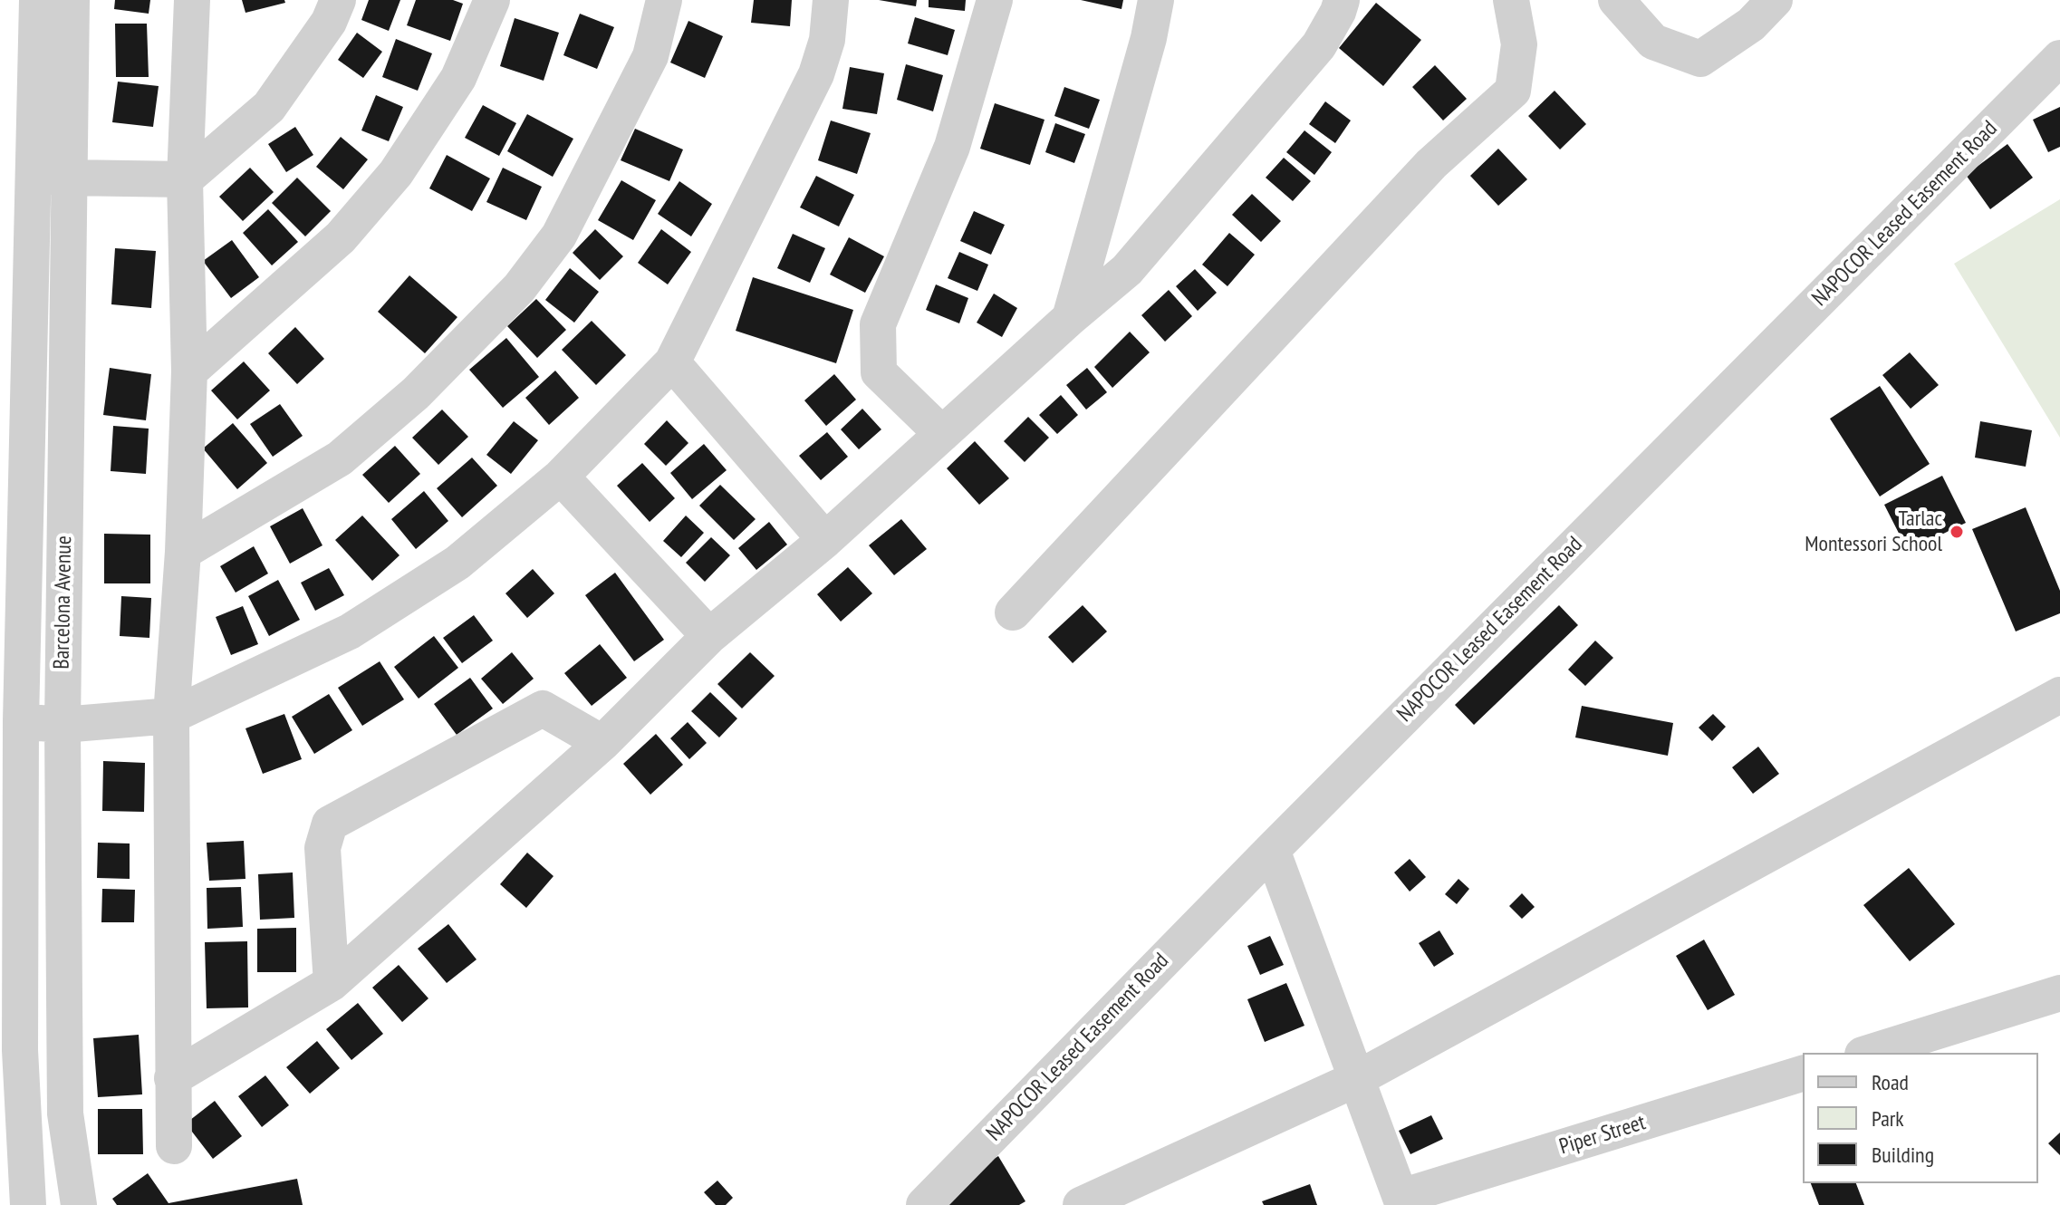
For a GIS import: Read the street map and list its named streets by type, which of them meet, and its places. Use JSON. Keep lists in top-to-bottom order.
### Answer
{
  "streets": {
    "street": ["NAPOCOR Leased Easement Road", "Barcelona Avenue", "Piper Street"]
  },
  "places": ["Tarlac Montessori School"],
  "legend": ["Road", "Park", "Building"]
}
